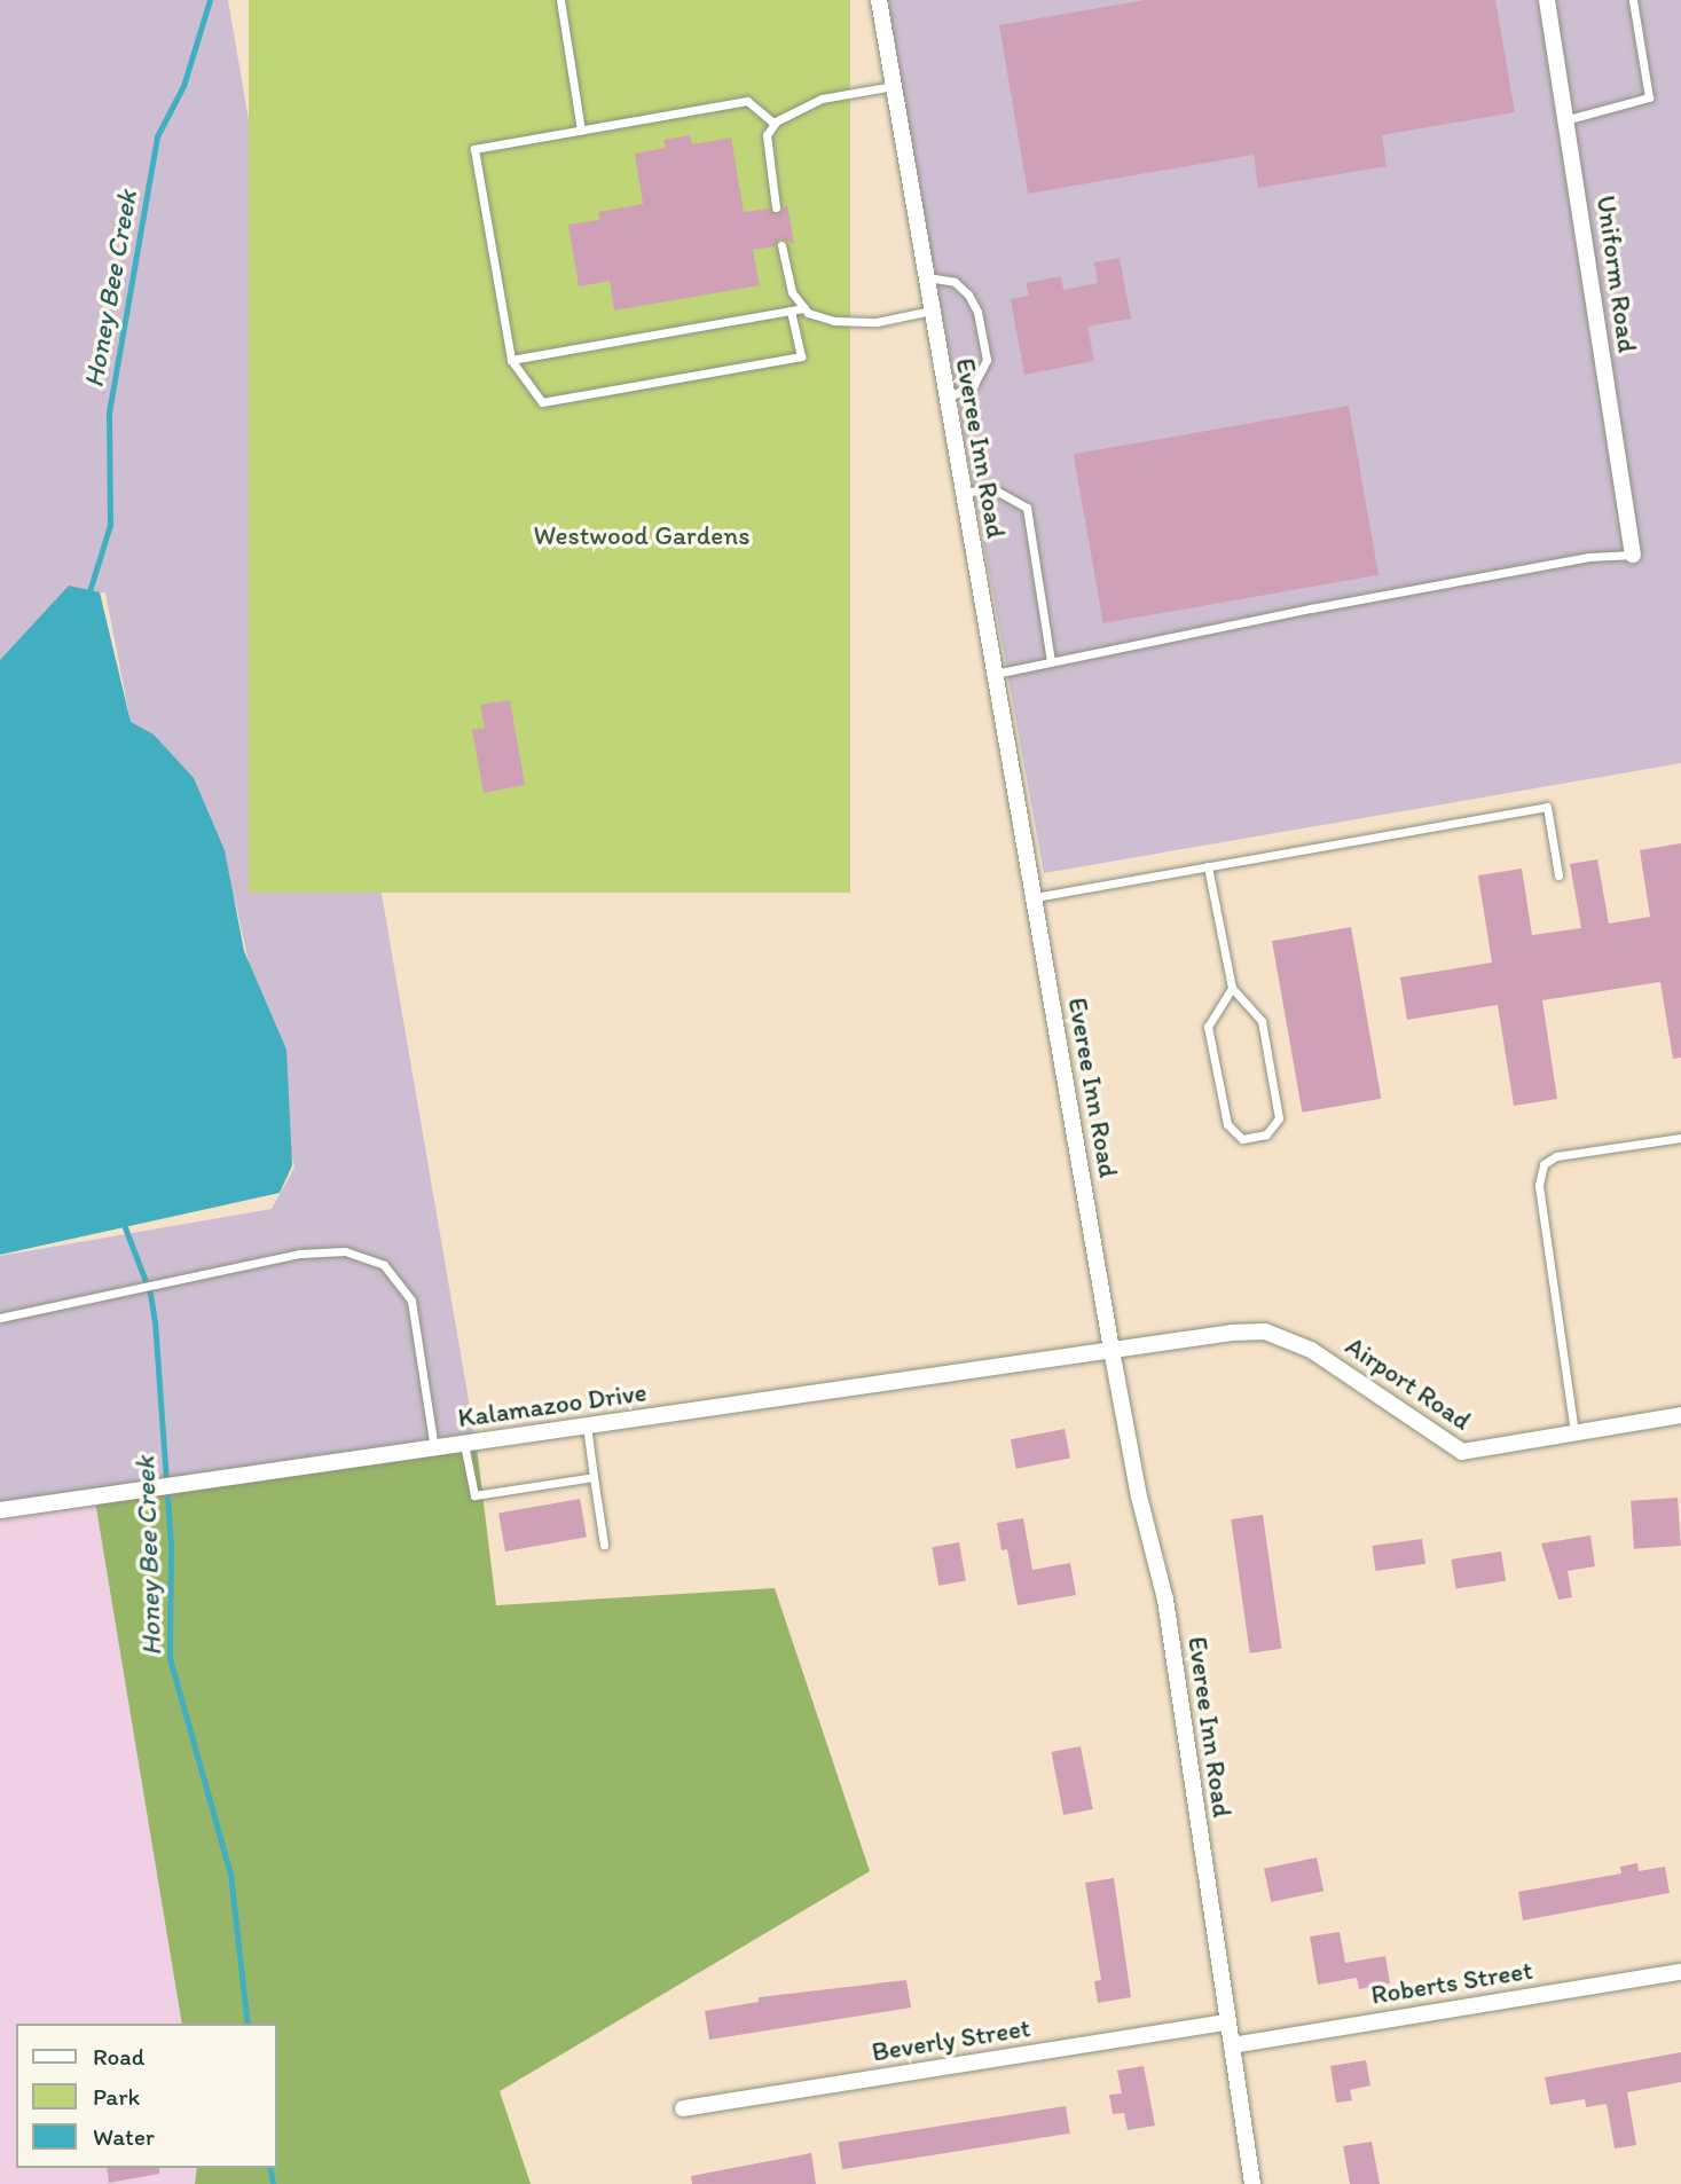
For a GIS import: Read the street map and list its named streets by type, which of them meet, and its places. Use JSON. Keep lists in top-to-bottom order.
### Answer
{
  "streets": {
    "street": [
      "Uniform Road",
      "Everee Inn Road",
      "Airport Road",
      "Kalamazoo Drive",
      "Roberts Street",
      "Beverly Street"
    ]
  },
  "crossings": [
    ["Everee Inn Road", "Airport Road"],
    ["Everee Inn Road", "Kalamazoo Drive"],
    ["Everee Inn Road", "Roberts Street"],
    ["Everee Inn Road", "Beverly Street"],
    ["Airport Road", "Kalamazoo Drive"]
  ],
  "water": ["Honey Bee Creek"],
  "parks": ["Westwood Gardens"],
  "legend": ["Road", "Park", "Water"]
}
